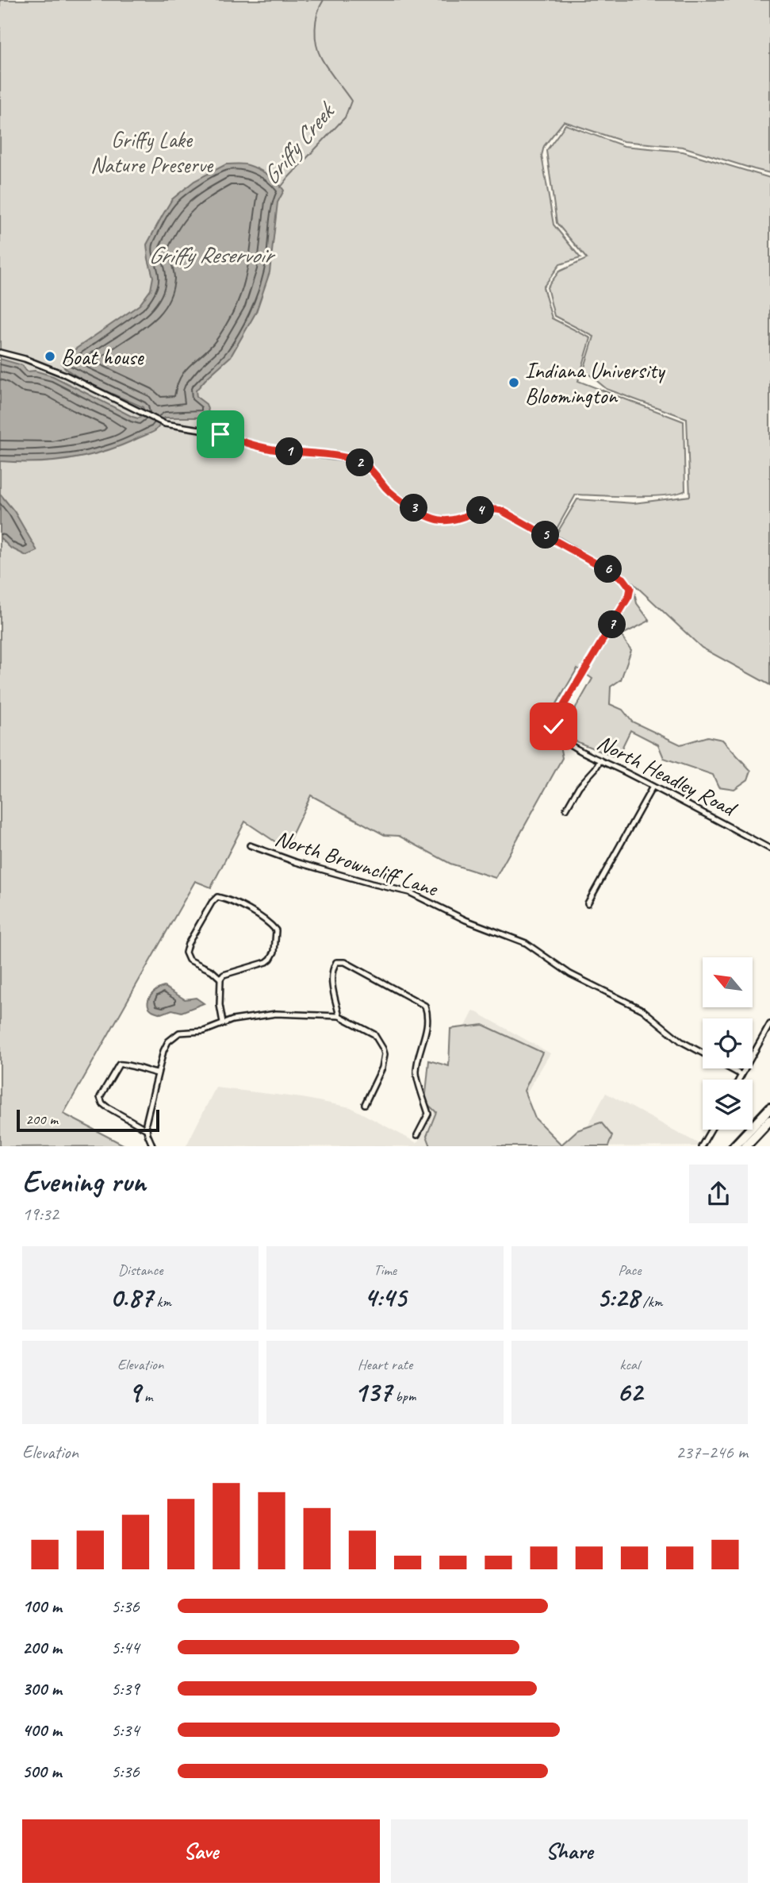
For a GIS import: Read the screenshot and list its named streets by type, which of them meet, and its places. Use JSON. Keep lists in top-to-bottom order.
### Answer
{
  "streets": {
    "street": ["North Headley Road", "North Browncliff Lane"]
  },
  "water": ["Griffy Creek", "Griffy Reservoir"],
  "parks": ["Griffy Lake Nature Preserve"],
  "places": ["Boat house", "Indiana University Bloomington"],
  "scale_bar": "200 m",
  "north": "top left",
  "page": {
    "pins": [
      "1",
      "2",
      "3",
      "4",
      "5",
      "6",
      "7"
    ],
    "scale": "200 m",
    "heading": ["Evening run", "19:32"],
    "stats": [
      ["Distance", "0.87 km"],
      ["Time", "4:45"],
      ["Pace", "5:28 /km"],
      ["Elevation", "9 m"],
      ["Heart rate", "137 bpm"],
      ["kcal", "62"]
    ],
    "chart": ["Elevation", "237–246 m"],
    "list": [
      {
        "name": "100 m",
        "note": "5:36"
      },
      {
        "name": "200 m",
        "note": "5:44"
      },
      {
        "name": "300 m",
        "note": "5:39"
      },
      {
        "name": "400 m",
        "note": "5:34"
      },
      {
        "name": "500 m",
        "note": "5:36"
      }
    ],
    "buttons": ["Save", "Share"]
  }
}
